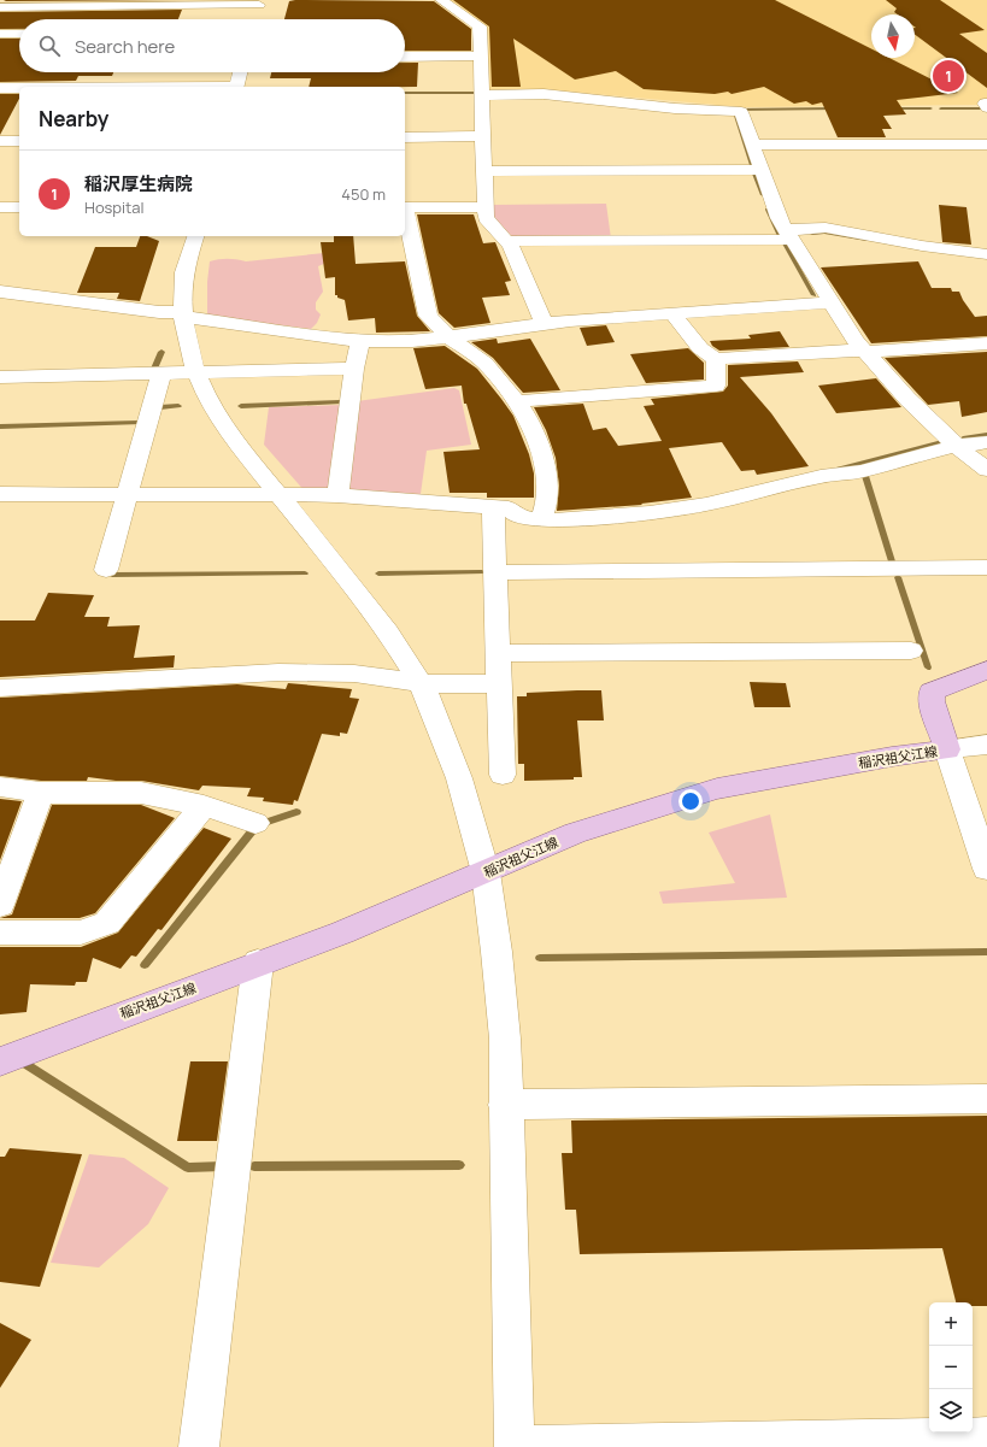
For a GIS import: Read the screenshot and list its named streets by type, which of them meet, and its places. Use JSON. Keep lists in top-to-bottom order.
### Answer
{
  "streets": {
    "main road": ["稲沢祖父江線"]
  },
  "north": "bottom",
  "page": {
    "search": "Search here",
    "pins": "1",
    "heading": "Nearby",
    "list": [
      {
        "mark": "1",
        "name": "稲沢厚生病院",
        "note": "Hospital",
        "value": "450 m"
      }
    ],
    "map_buttons": ["+", "−"]
  }
}
